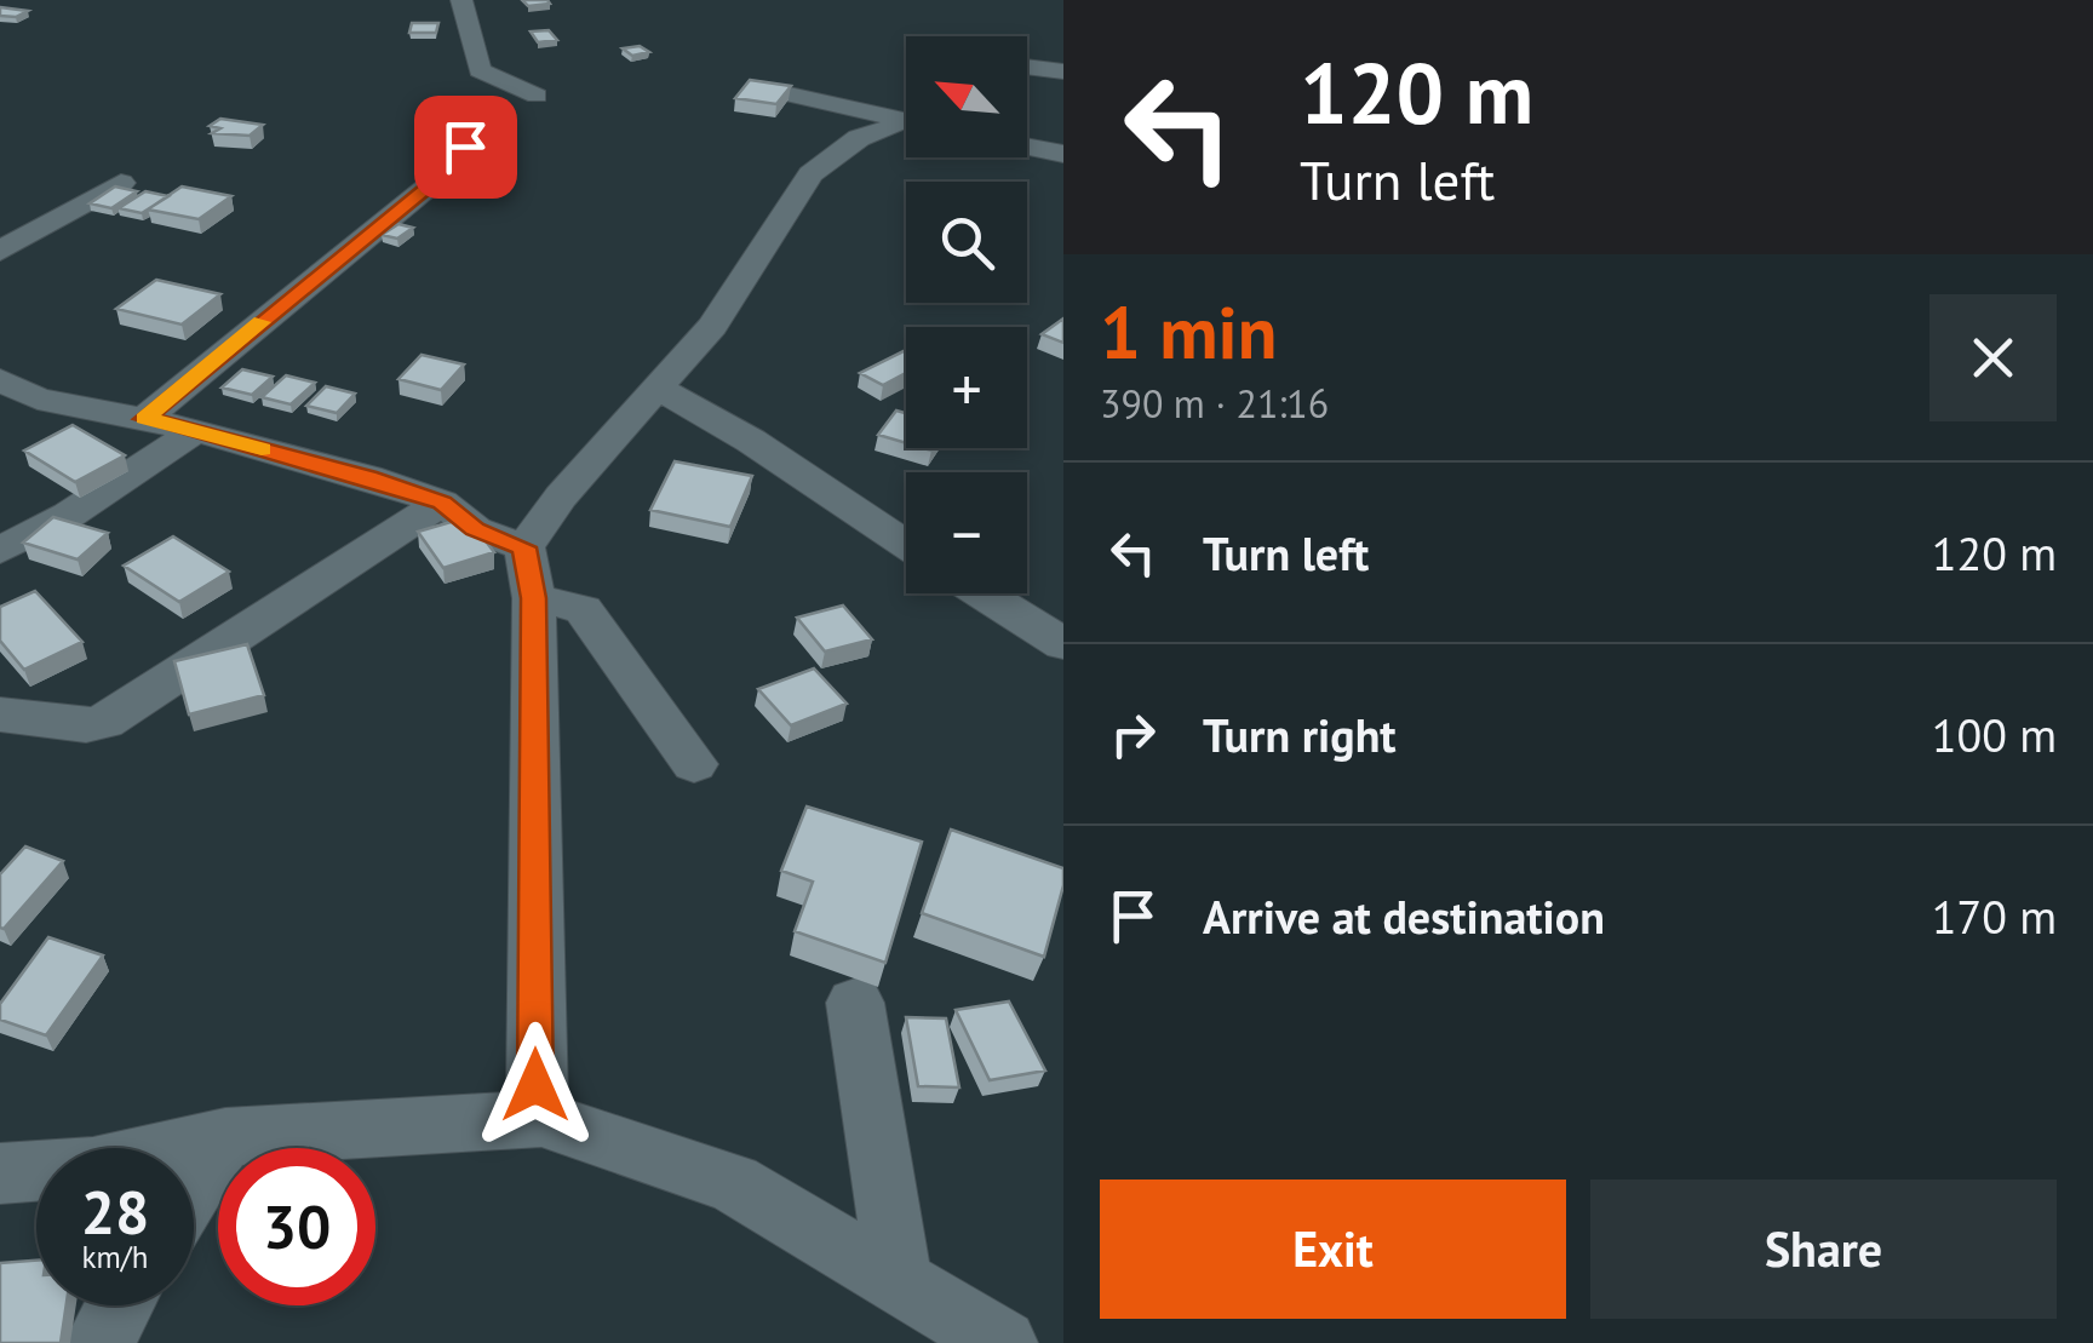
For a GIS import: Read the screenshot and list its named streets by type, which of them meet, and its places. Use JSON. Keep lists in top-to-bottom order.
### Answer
{
  "north": "top left",
  "page": {
    "turn": ["120 m", "Turn left"],
    "map_buttons": ["+", "−"],
    "heading": ["1 min", "390 m · 21:16"],
    "list": [
      {
        "name": "Turn left",
        "value": "120 m"
      },
      {
        "name": "Turn right",
        "value": "100 m"
      },
      {
        "name": "Arrive at destination",
        "value": "170 m"
      }
    ],
    "speed": "28 km/h",
    "limit": "30",
    "buttons": ["Exit", "Share"]
  }
}
